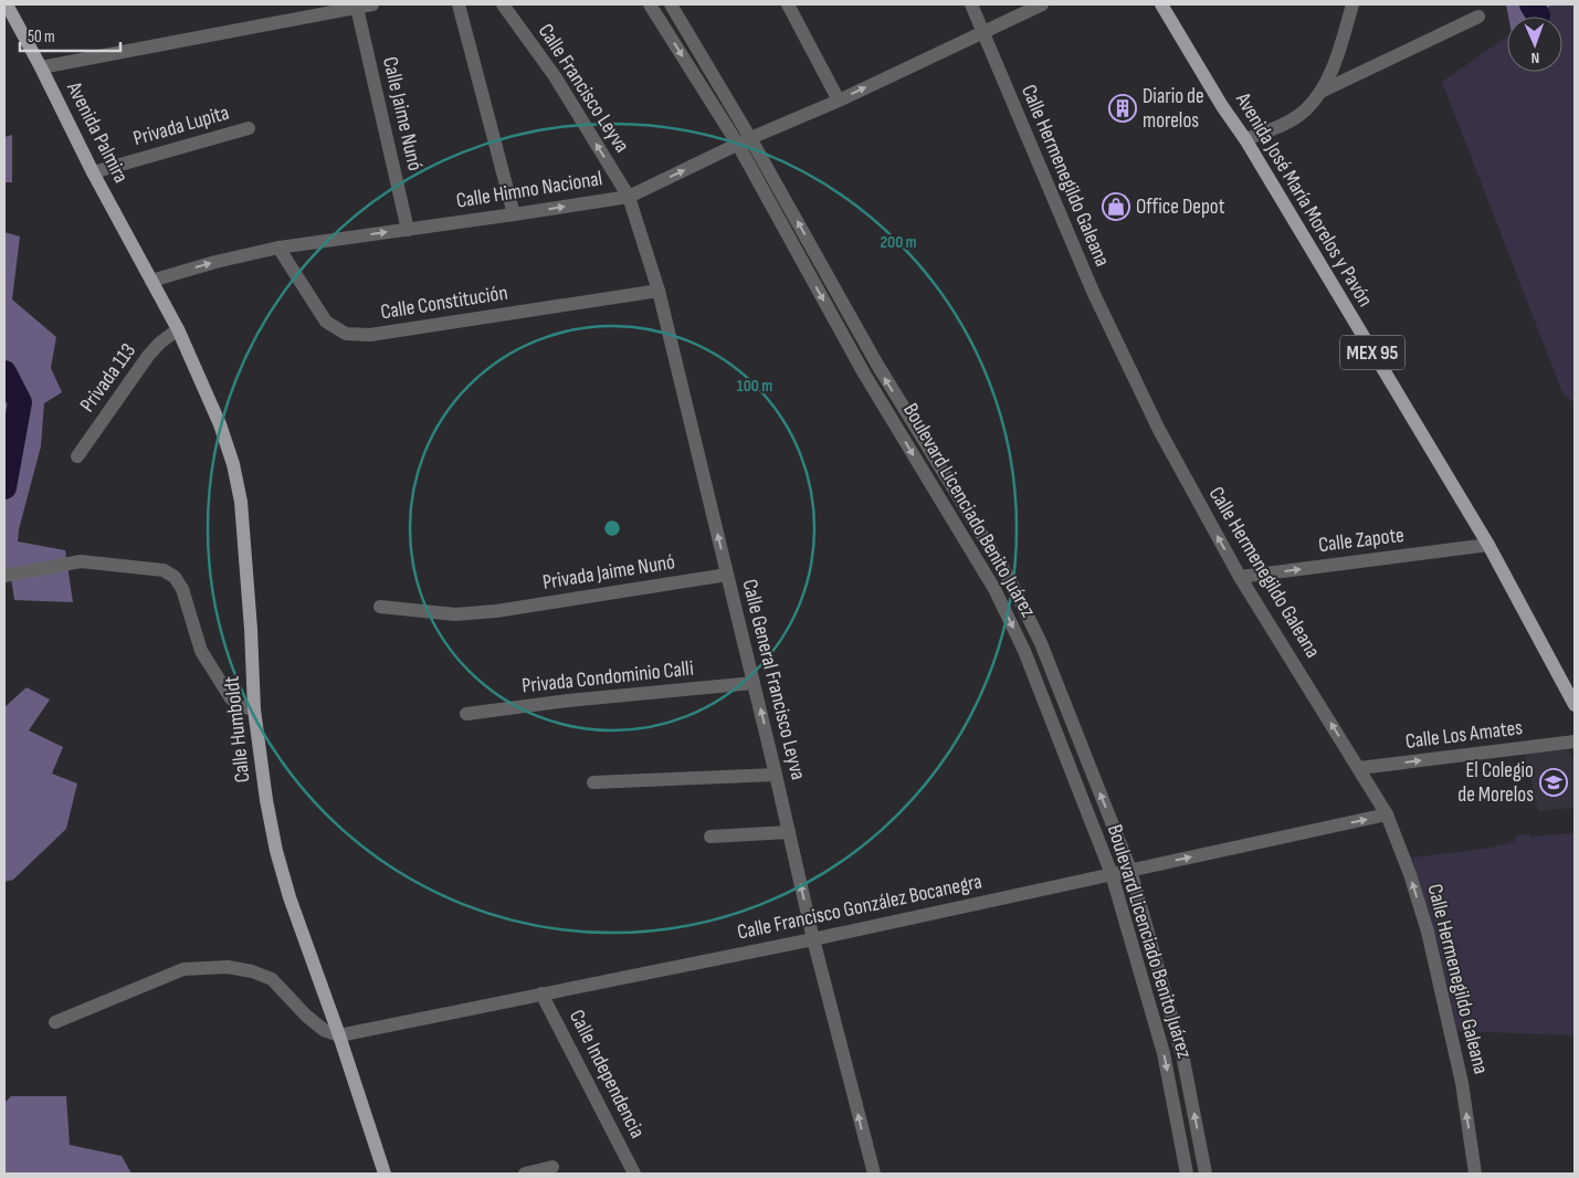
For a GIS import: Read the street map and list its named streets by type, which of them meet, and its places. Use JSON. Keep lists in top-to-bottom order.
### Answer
{
  "streets": {
    "main road": [
      "Avenida Palmira",
      "Avenida José María Morelos y Pavón",
      "MEX 95",
      "Calle Humboldt"
    ],
    "street": [
      "Calle Francisco Leyva",
      "Calle Jaime Nunó",
      "Privada Lupita",
      "Calle Hermenegildo Galeana",
      "Calle Himno Nacional",
      "Calle Constitución",
      "Privada 113",
      "Boulevard Licenciado Benito Juárez",
      "Calle Zapote",
      "Privada Jaime Nunó",
      "Privada Condominio Calli",
      "Calle General Francisco Leyva",
      "Calle Los Amates",
      "Calle Francisco González Bocanegra",
      "Calle Independencia"
    ]
  },
  "crossings": [
    ["Calle Francisco Leyva", "Calle Himno Nacional"],
    ["Calle Francisco Leyva", "Calle General Francisco Leyva"],
    ["Calle Jaime Nunó", "Calle Himno Nacional"],
    ["Privada Lupita", "Avenida Palmira"],
    ["Avenida Palmira", "Calle Himno Nacional"],
    ["Avenida Palmira", "Calle Humboldt"],
    ["Calle Hermenegildo Galeana", "Calle Himno Nacional"],
    ["Calle Hermenegildo Galeana", "Calle Zapote"],
    ["Calle Hermenegildo Galeana", "Calle Los Amates"],
    ["Calle Hermenegildo Galeana", "Calle Francisco González Bocanegra"],
    ["Calle Himno Nacional", "Calle Constitución"],
    ["Calle Himno Nacional", "Boulevard Licenciado Benito Juárez"],
    ["Calle Himno Nacional", "Calle General Francisco Leyva"],
    ["Calle Himno Nacional", "Calle Humboldt"],
    ["Avenida José María Morelos y Pavón", "Calle Zapote"],
    ["Calle Constitución", "Calle General Francisco Leyva"],
    ["Privada 113", "Calle Humboldt"],
    ["Boulevard Licenciado Benito Juárez", "Calle Francisco González Bocanegra"],
    ["Privada Jaime Nunó", "Calle General Francisco Leyva"],
    ["Privada Condominio Calli", "Calle General Francisco Leyva"],
    ["Calle General Francisco Leyva", "Calle Francisco González Bocanegra"],
    ["Calle Humboldt", "Calle Francisco González Bocanegra"],
    ["Calle Francisco González Bocanegra", "Calle Independencia"]
  ],
  "one_way": [
    "Calle Hermenegildo Galeana",
    "Calle Himno Nacional",
    "Calle Zapote",
    "Calle General Francisco Leyva",
    "Calle Los Amates"
  ],
  "places": {
    "building": ["Diario de morelos"],
    "shop": ["Office Depot"],
    "school or university": ["El Colegio de Morelos"]
  },
  "scale_bar": "50 m",
  "north": "bottom",
  "rings": ["200 m", "100 m"]
}
